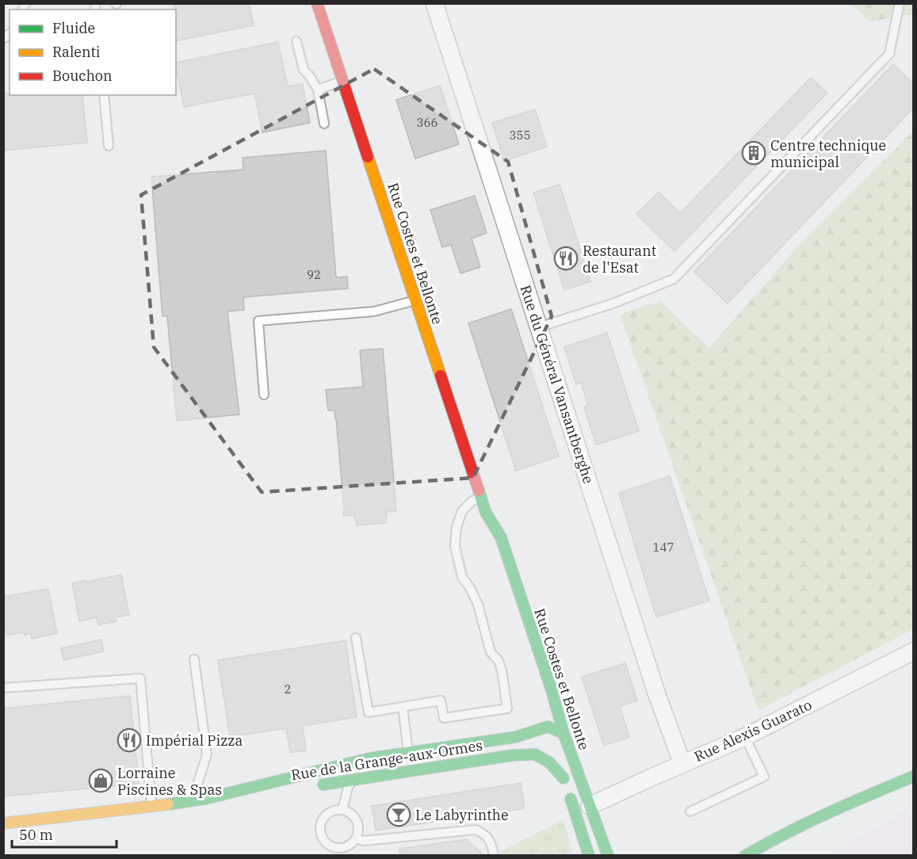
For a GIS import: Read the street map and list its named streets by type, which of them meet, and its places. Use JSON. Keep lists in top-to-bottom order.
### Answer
{
  "streets": {
    "main road": ["Rue Costes et Bellonte", "Rue de la Grange-aux-Ormes"],
    "street": ["Rue du Général Vansantberghe", "Rue Alexis Guarato"]
  },
  "crossings": [
    ["Rue Costes et Bellonte", "Rue Alexis Guarato"],
    ["Rue Costes et Bellonte", "Rue de la Grange-aux-Ormes"],
    ["Rue du Général Vansantberghe", "Rue Alexis Guarato"]
  ],
  "places": {
    "building": ["Centre technique municipal"],
    "restaurant": ["Restaurant de l'Esat", "Impérial Pizza"],
    "shop": ["Lorraine Piscines & Spas"],
    "bar": ["Le Labyrinthe"]
  },
  "house_numbers": [
    "366",
    "355",
    "92",
    "147",
    "2"
  ],
  "legend": ["Fluide", "Ralenti", "Bouchon"],
  "scale_bar": "50 m"
}
